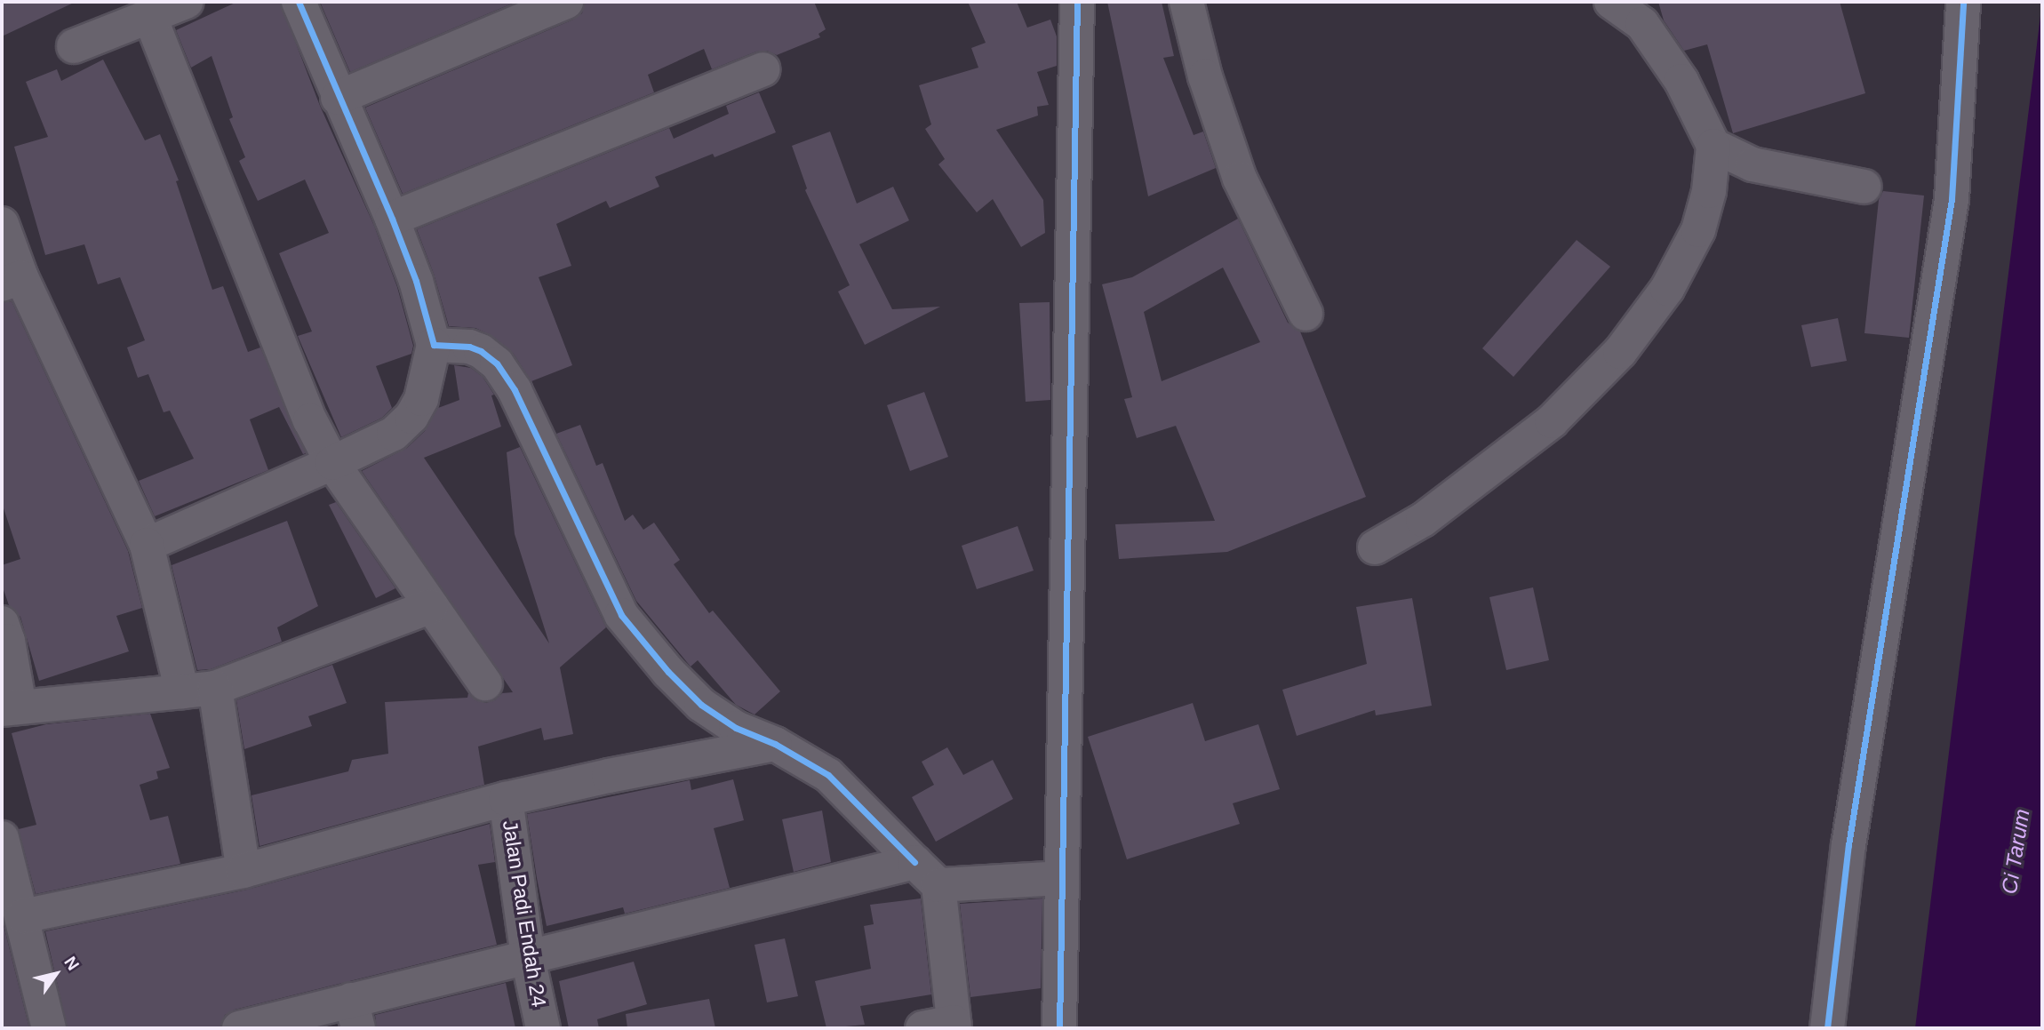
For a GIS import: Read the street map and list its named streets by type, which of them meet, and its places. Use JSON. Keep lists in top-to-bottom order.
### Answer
{
  "streets": {
    "street": ["Jalan Padi Endah 24"]
  },
  "water": ["Ci Tarum"],
  "north": "top right"
}
